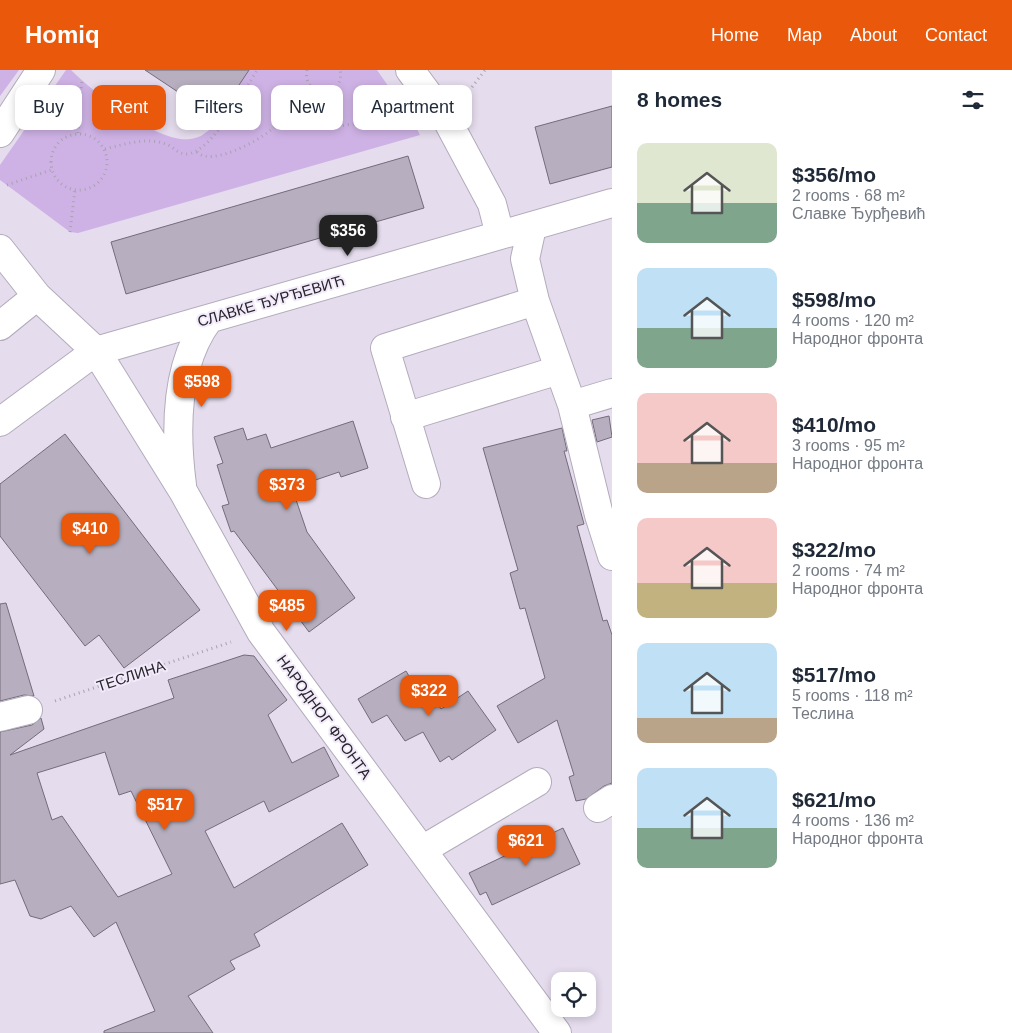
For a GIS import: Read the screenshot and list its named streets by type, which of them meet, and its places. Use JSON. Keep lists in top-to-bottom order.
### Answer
{
  "streets": {
    "street": ["СЛАВКЕ ЂУРЂЕВИЋ", "НАРОДНОГ ФРОНТА"],
    "path": ["ТЕСЛИНА"]
  },
  "crossings": [
    ["СЛАВКЕ ЂУРЂЕВИЋ", "НАРОДНОГ ФРОНТА"],
    ["ТЕСЛИНА", "НАРОДНОГ ФРОНТА"]
  ],
  "page": {
    "header": "Homiq",
    "nav": [
      "Home",
      "Map",
      "About",
      "Contact"
    ],
    "heading": "8 homes",
    "chip": [
      "Buy",
      "Rent",
      "Filters",
      "New",
      "Apartment"
    ],
    "list": [
      {
        "name": "$356/mo",
        "note": "2 rooms · 68 m² · Славке Ђурђевић"
      },
      {
        "name": "$598/mo",
        "note": "4 rooms · 120 m² · Народног фронта"
      },
      {
        "name": "$410/mo",
        "note": "3 rooms · 95 m² · Народног фронта"
      },
      {
        "name": "$322/mo",
        "note": "2 rooms · 74 m² · Народног фронта"
      },
      {
        "name": "$517/mo",
        "note": "5 rooms · 118 m² · Теслина"
      },
      {
        "name": "$621/mo",
        "note": "4 rooms · 136 m² · Народног фронта"
      }
    ],
    "price": [
      "$356",
      "$598",
      "$373",
      "$410",
      "$485",
      "$322",
      "$517",
      "$621"
    ]
  }
}
